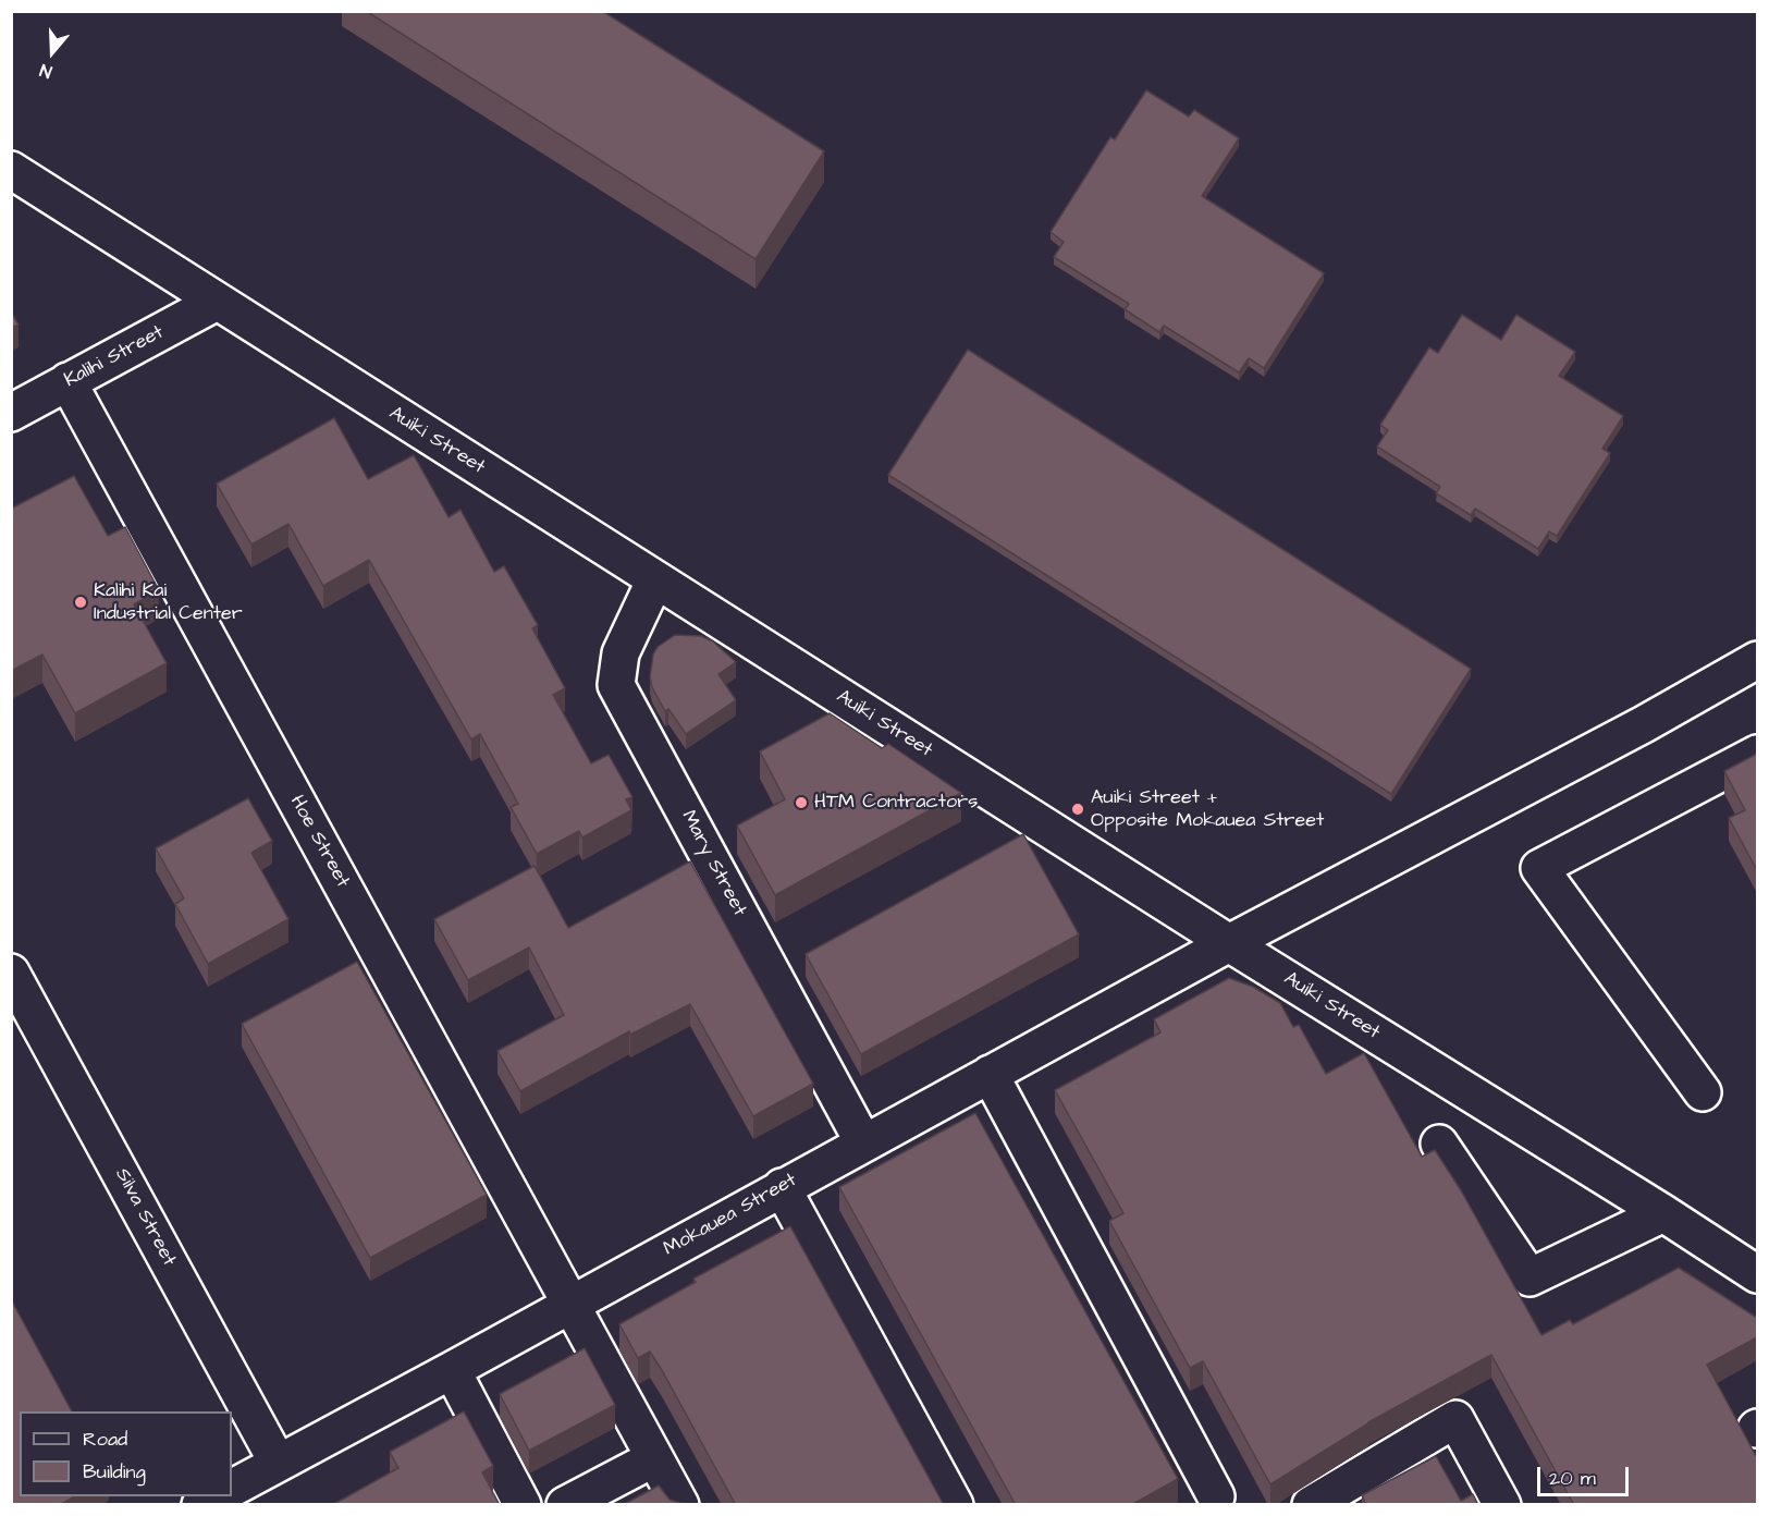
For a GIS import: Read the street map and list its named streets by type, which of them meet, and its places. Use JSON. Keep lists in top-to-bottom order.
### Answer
{
  "streets": {
    "street": [
      "Kalihi Street",
      "Auiki Street",
      "Hoe Street",
      "Mary Street",
      "Mokauea Street",
      "Silva Street"
    ]
  },
  "crossings": [
    ["Kalihi Street", "Auiki Street"],
    ["Kalihi Street", "Hoe Street"],
    ["Auiki Street", "Mary Street"],
    ["Auiki Street", "Mokauea Street"],
    ["Hoe Street", "Mokauea Street"],
    ["Mary Street", "Mokauea Street"],
    ["Mokauea Street", "Silva Street"]
  ],
  "places": ["Kalihi Kai Industrial Center", "HTM Contractors", "Auiki Street + Opposite Mokauea Street"],
  "legend": ["Road", "Building"],
  "scale_bar": "20 m",
  "north": "bottom"
}
